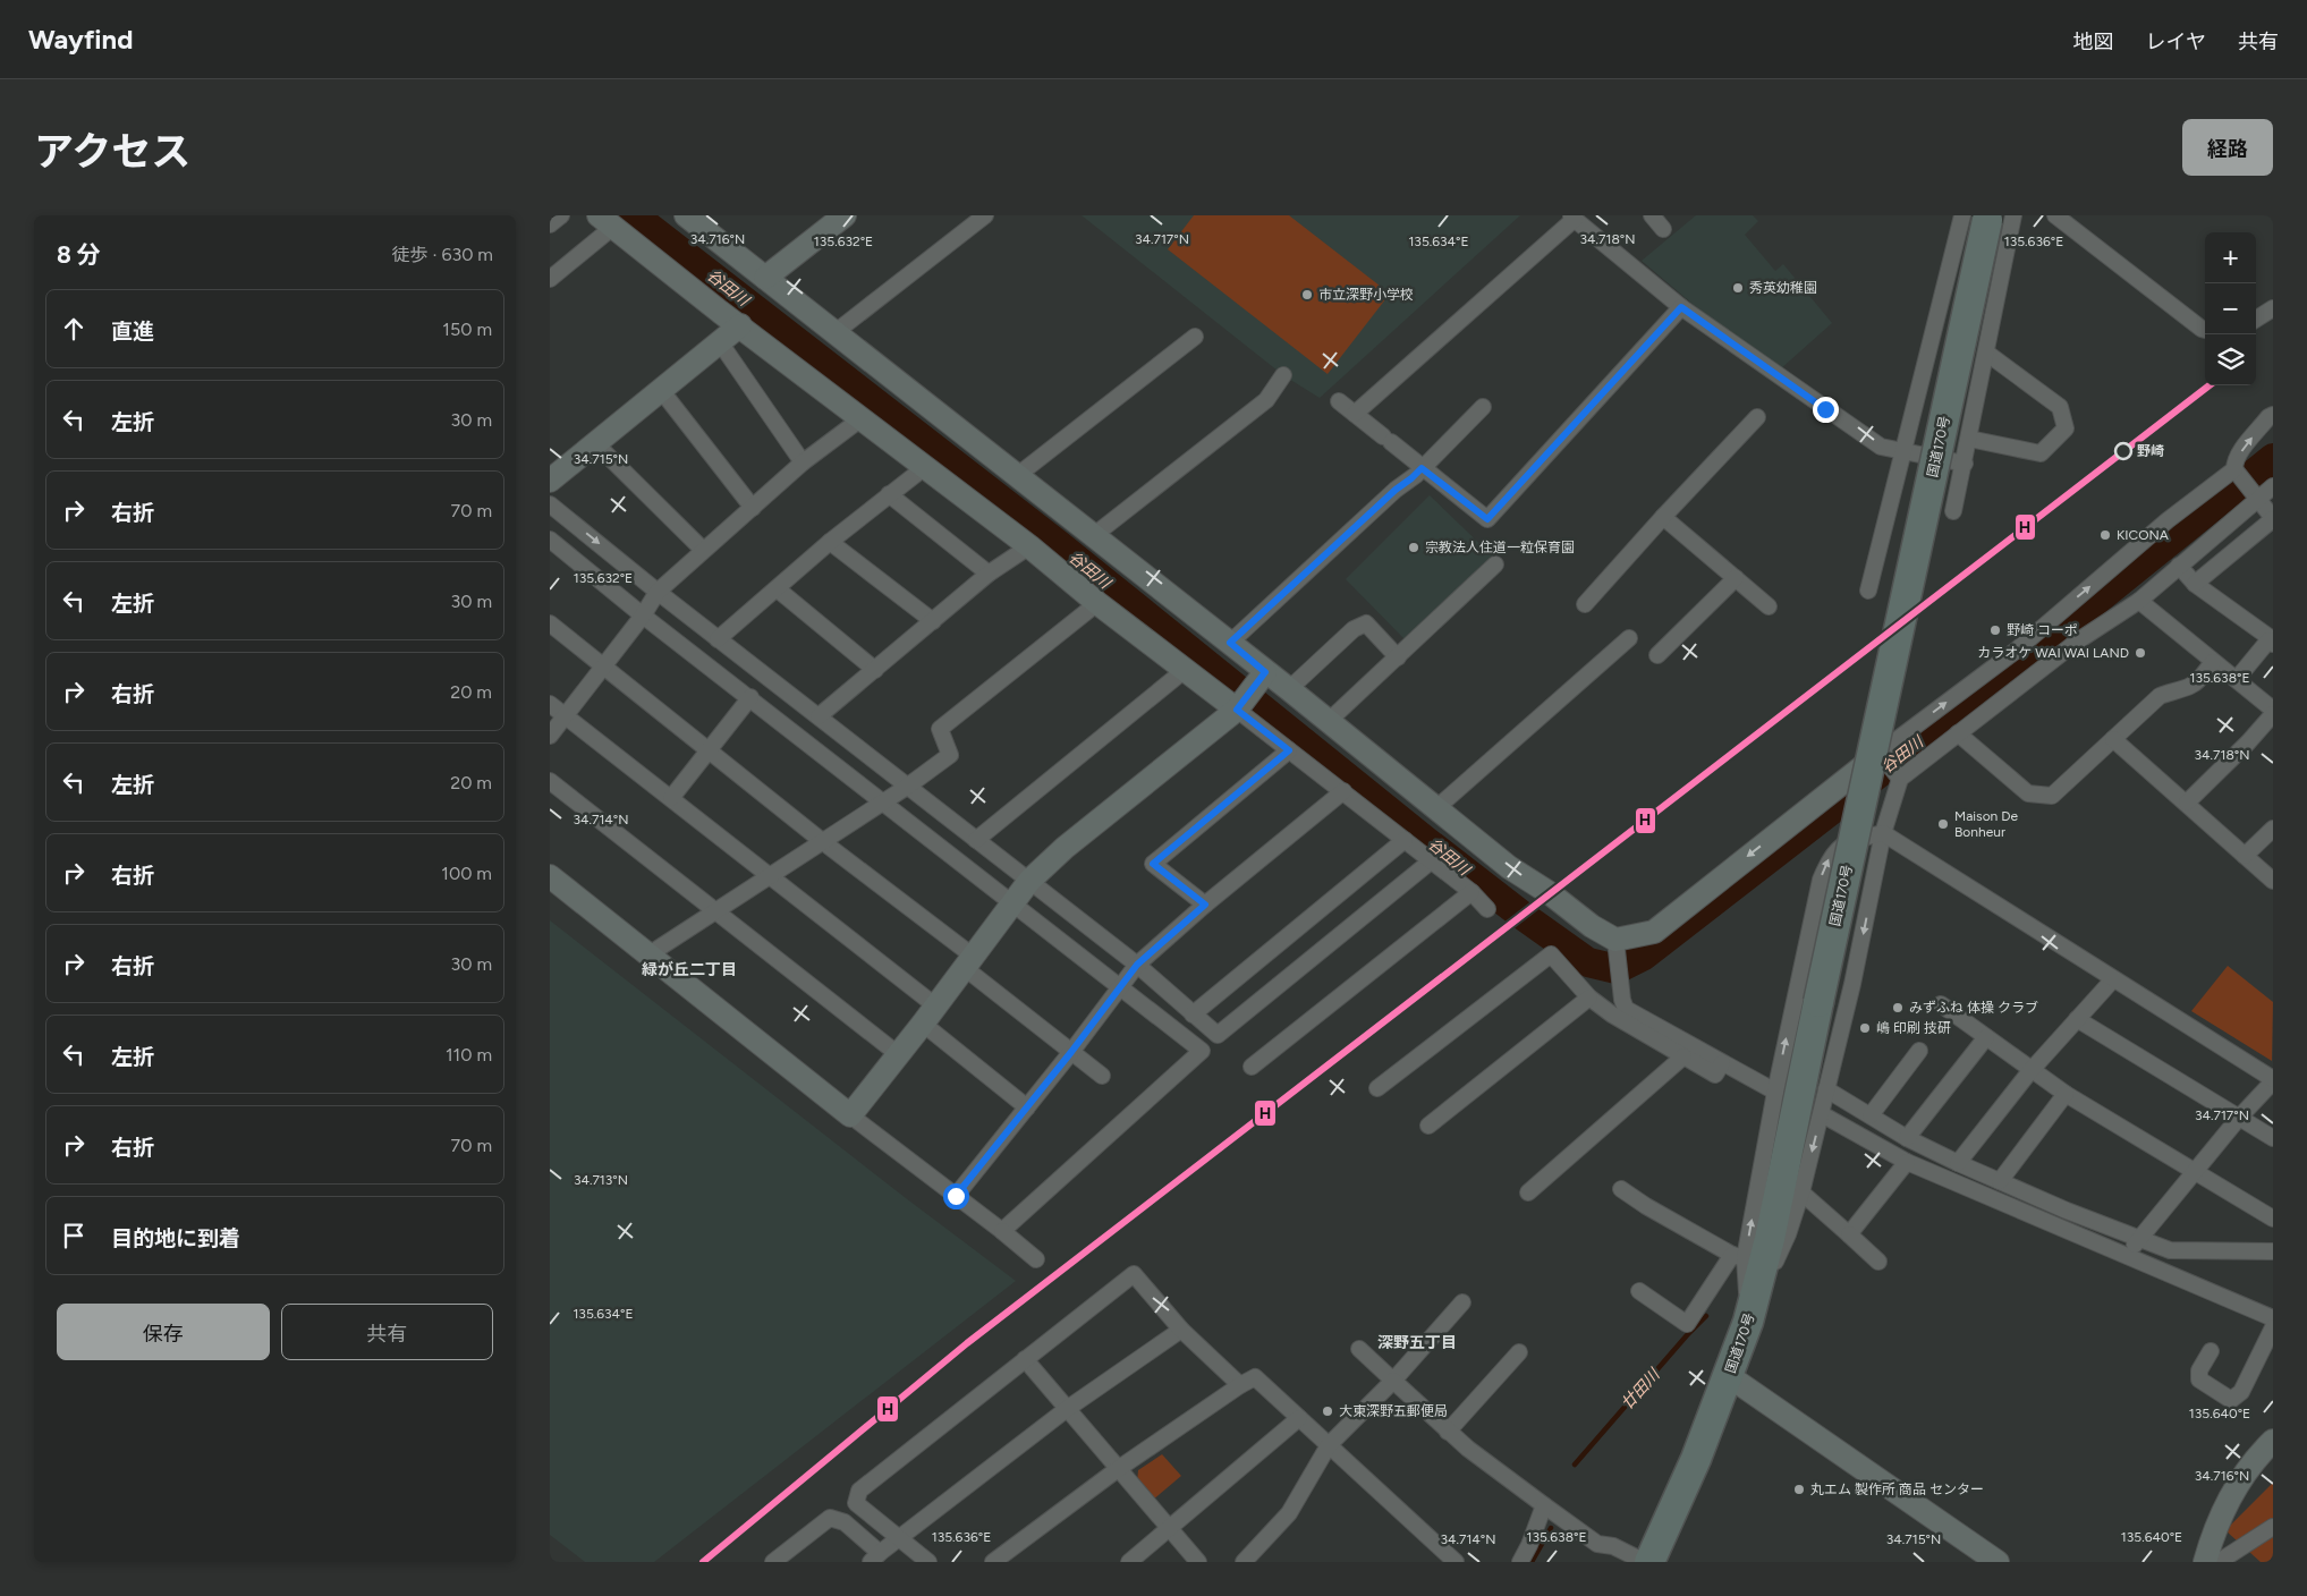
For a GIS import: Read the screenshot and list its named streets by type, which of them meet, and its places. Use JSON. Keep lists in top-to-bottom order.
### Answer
{
  "streets": {
    "highway": ["国道170号"]
  },
  "districts": ["緑が丘二丁目", "深野五丁目"],
  "water": ["谷田川", "廿田川"],
  "places": [
    "秀英幼稚園",
    "市立深野小学校",
    "野崎",
    "KICONA",
    "宗教法人住道一粒保育園",
    "野崎 コーポ",
    "カラオケ WAI WAI LAND",
    "Maison De Bonheur",
    "みずふね 体操 クラブ",
    "嶋 印刷 技研",
    "大東深野五郵便局",
    "丸エム 製作所 商品 センター"
  ],
  "lines": ["transit line H"],
  "page": {
    "header": "Wayfind",
    "nav": ["地図", "レイヤ", "共有"],
    "title": "アクセス",
    "buttons": [
      "経路",
      ["保存", "共有"]
    ],
    "heading": ["8 分", "徒歩 · 630 m"],
    "map_buttons": ["+", "−"],
    "list": [
      ["直進", "150 m"],
      ["左折", "30 m"],
      ["右折", "70 m"],
      ["左折", "30 m"],
      ["右折", "20 m"],
      ["左折", "20 m"],
      ["右折", "100 m"],
      ["右折", "30 m"],
      ["左折", "110 m"],
      ["右折", "70 m"],
      "目的地に到着"
    ]
  },
  "coordinates": [
    "34.716°N",
    "34.717°N",
    "34.718°N",
    "135.632°E",
    "135.634°E",
    "135.636°E",
    "34.715°N",
    "135.638°E",
    "34.714°N",
    "34.713°N",
    "135.640°E"
  ]
}
